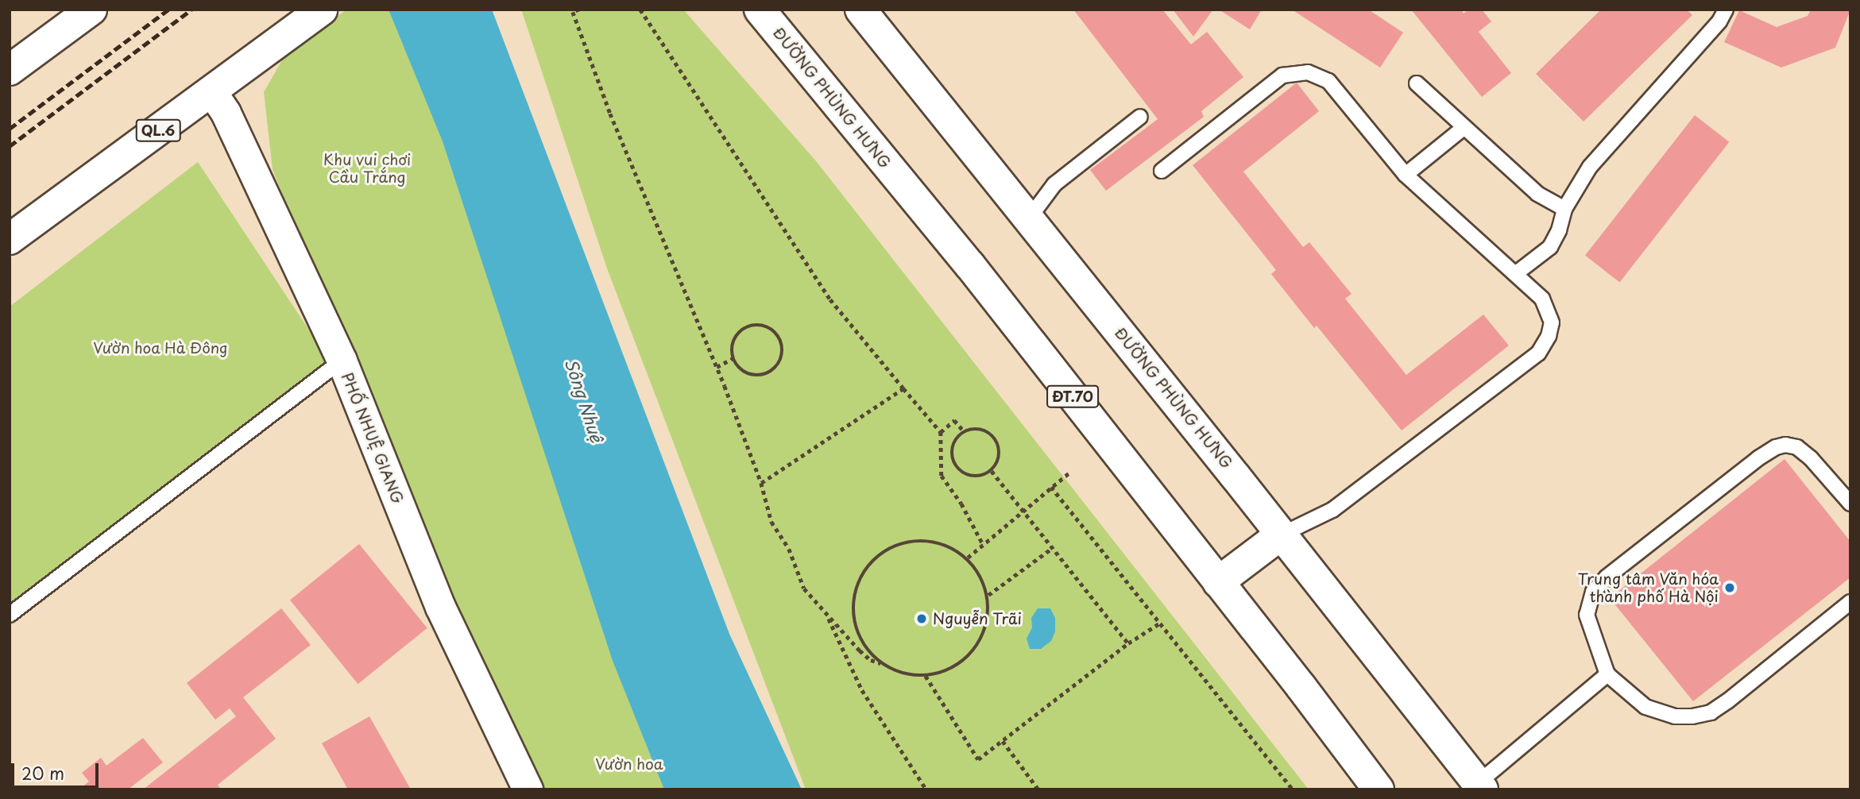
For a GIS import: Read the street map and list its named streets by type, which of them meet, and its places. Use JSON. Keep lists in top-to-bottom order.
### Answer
{
  "streets": {
    "main road": ["ĐƯỜNG PHÙNG HƯNG", "QL.6", "ĐT.70"],
    "street": ["PHỐ NHUỆ GIANG"]
  },
  "crossings": [
    ["QL.6", "PHỐ NHUỆ GIANG"]
  ],
  "water": ["Sông Nhuệ"],
  "parks": ["Khu vui chơi Cầu Trắng", "Vườn hoa Hà Đông", "Vườn hoa"],
  "places": ["Trung tâm Văn hóa thành phố Hà Nội", "Nguyễn Trãi"],
  "scale_bar": "20 m"
}
